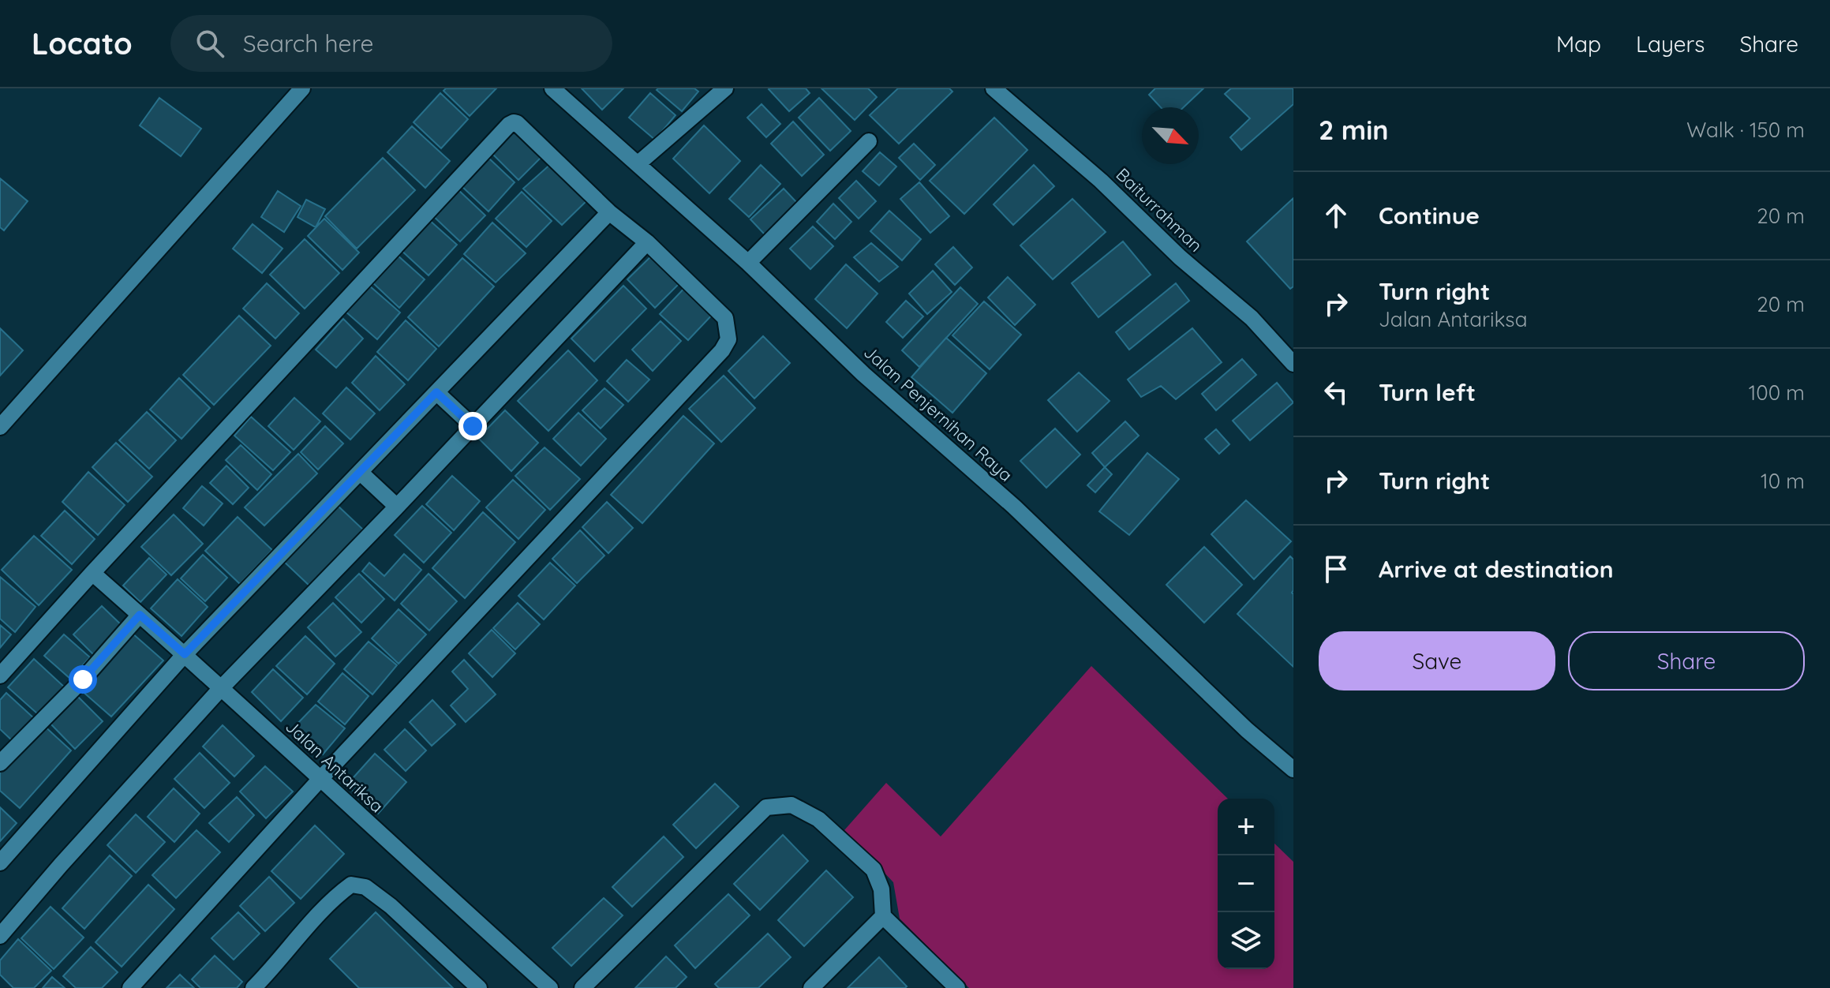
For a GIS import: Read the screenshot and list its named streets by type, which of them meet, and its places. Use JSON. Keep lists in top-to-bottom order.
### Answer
{
  "streets": {
    "street": ["Baiturrahman", "Jalan Penjernihan Raya", "Jalan Antariksa"]
  },
  "north": "bottom right",
  "page": {
    "header": "Locato",
    "search": "Search here",
    "nav": ["Map", "Layers", "Share"],
    "heading": ["2 min", "Walk · 150 m"],
    "list": [
      ["Continue", "20 m"],
      ["Turn right", "Jalan Antariksa", "20 m"],
      ["Turn left", "100 m"],
      ["Turn right", "10 m"],
      "Arrive at destination"
    ],
    "buttons": ["Save", "Share"],
    "map_buttons": ["+", "−"]
  }
}
